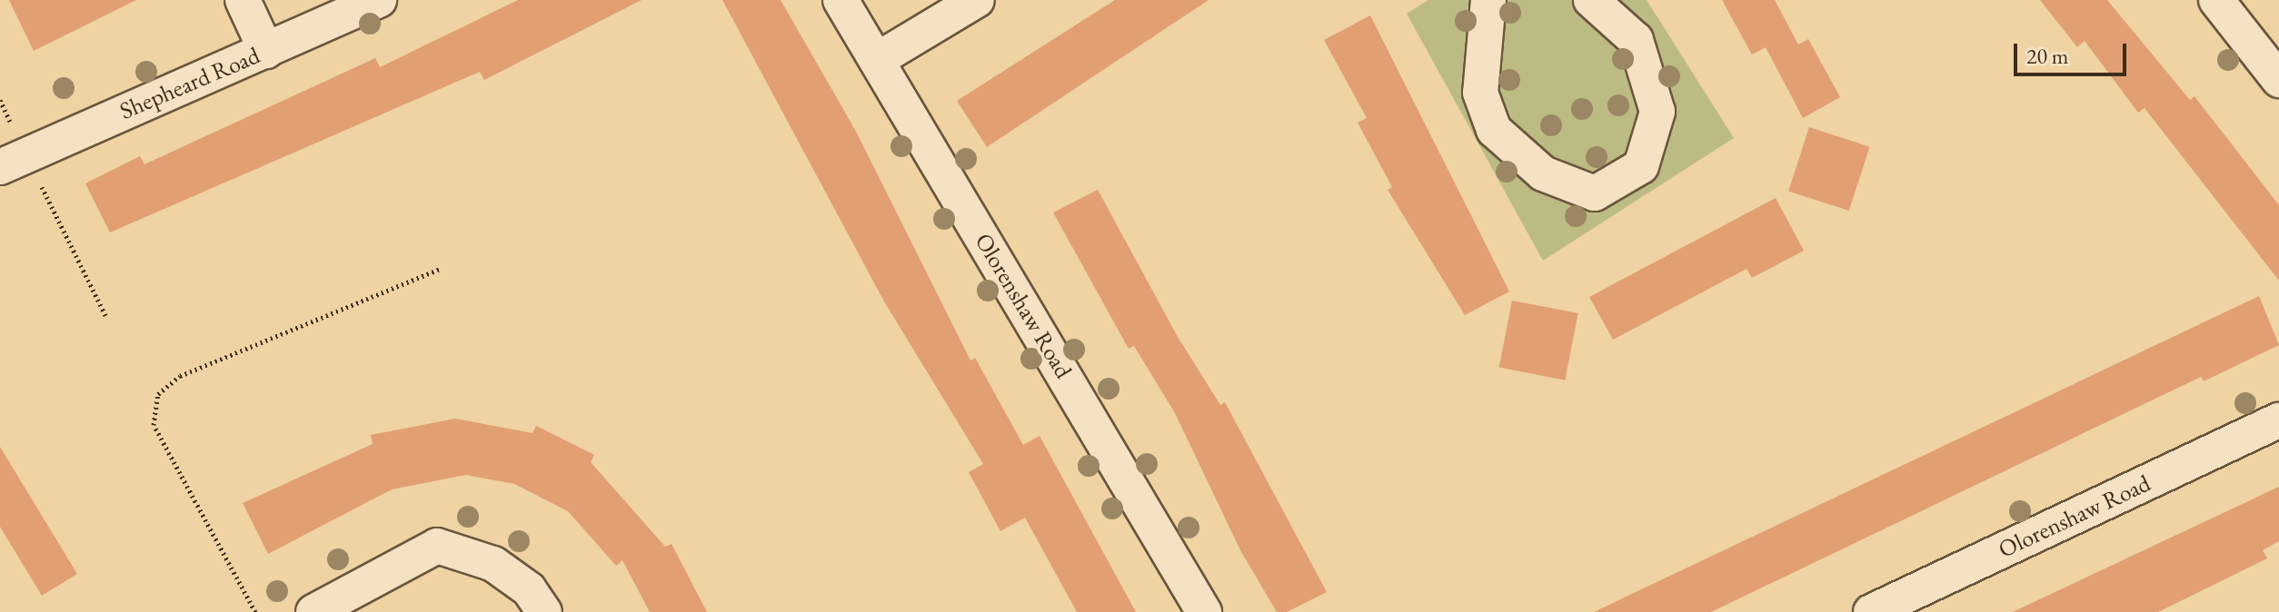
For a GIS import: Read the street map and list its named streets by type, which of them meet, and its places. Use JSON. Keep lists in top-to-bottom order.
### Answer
{
  "streets": {
    "street": ["Shepheard Road", "Olorenshaw Road"]
  },
  "scale_bar": "20 m"
}
